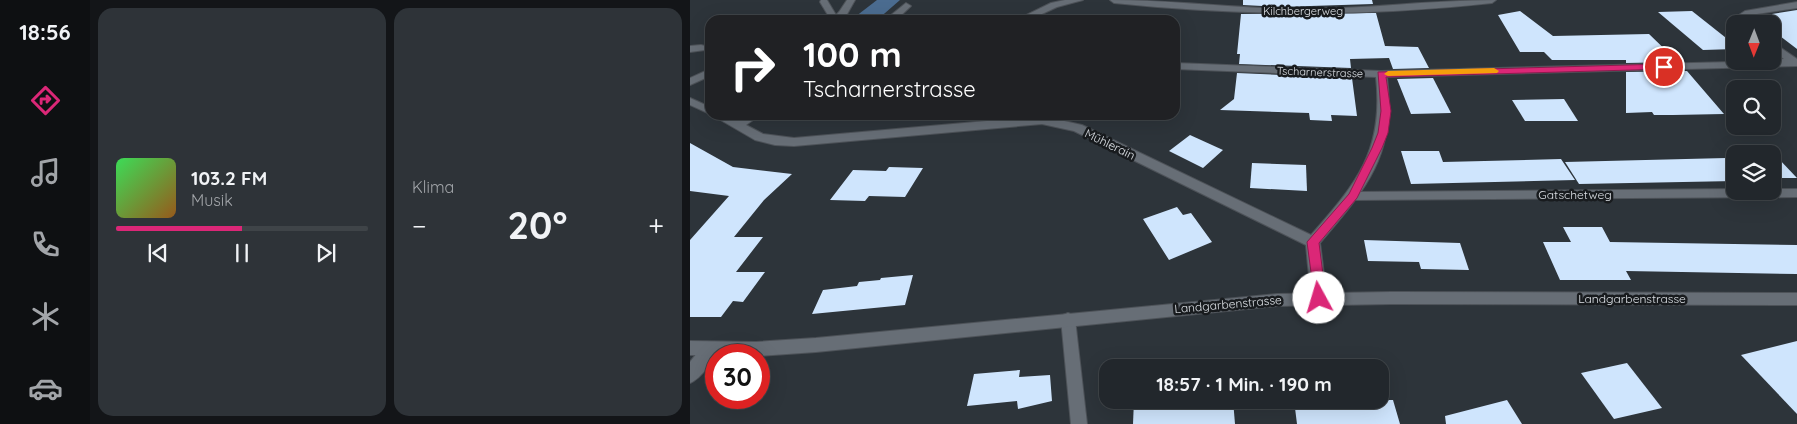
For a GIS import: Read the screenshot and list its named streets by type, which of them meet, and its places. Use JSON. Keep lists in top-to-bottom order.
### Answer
{
  "streets": {
    "street": [
      "Kilchbergerweg",
      "Tscharnerstrasse",
      "Mühlerain",
      "Landgarbenstrasse"
    ],
    "lane": ["Gatschetweg"]
  },
  "north": "bottom",
  "page": {
    "tabs": "18:56",
    "tile": "Klima",
    "turn": ["100 m", "Tscharnerstrasse"],
    "song": ["103.2 FM", "Musik"],
    "heat": ["−", "20°", "+"],
    "limit": "30",
    "trip": "18:57 · 1 Min. · 190 m"
  }
}
